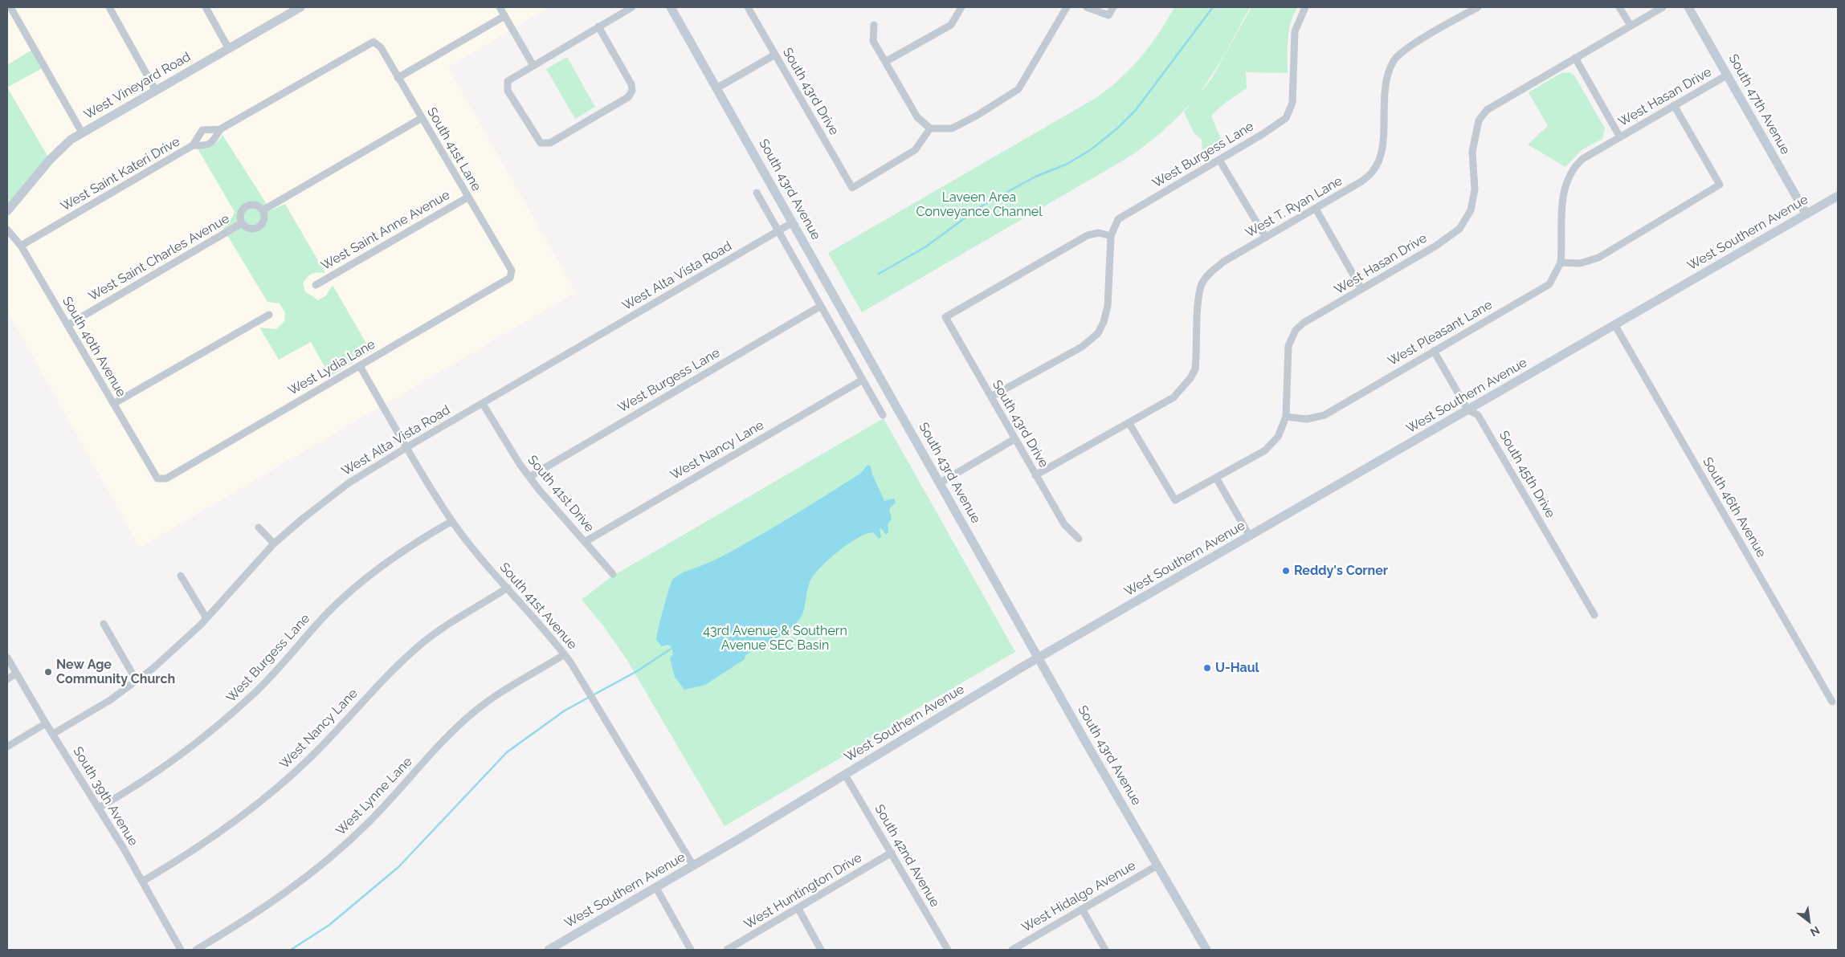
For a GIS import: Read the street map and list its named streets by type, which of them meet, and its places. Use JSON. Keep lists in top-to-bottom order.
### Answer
{
  "streets": {
    "main road": [
      "West Vineyard Road",
      "South 47th Avenue",
      "South 43rd Avenue",
      "West Southern Avenue"
    ],
    "street": [
      "South 43rd Drive",
      "West Hasan Drive",
      "South 41st Lane",
      "West Burgess Lane",
      "West Saint Kateri Drive",
      "West T. Ryan Lane",
      "West Saint Anne Avenue",
      "West Saint Charles Avenue",
      "West Alta Vista Road",
      "West Pleasant Lane",
      "South 40th Avenue",
      "West Lydia Lane",
      "West Nancy Lane",
      "South 45th Drive",
      "South 41st Drive",
      "South 46th Avenue",
      "South 41st Avenue",
      "South 39th Avenue",
      "West Lynne Lane",
      "South 42nd Avenue",
      "West Huntington Drive",
      "West Hidalgo Avenue"
    ]
  },
  "crossings": [
    ["South 43rd Drive", "West Burgess Lane"],
    ["West Hasan Drive", "South 47th Avenue"],
    ["West Hasan Drive", "West Pleasant Lane"],
    ["South 47th Avenue", "West Southern Avenue"],
    ["South 41st Lane", "West Saint Kateri Drive"],
    ["South 41st Lane", "West Saint Anne Avenue"],
    ["South 41st Lane", "West Lydia Lane"],
    ["West Burgess Lane", "South 41st Drive"],
    ["West Burgess Lane", "South 41st Avenue"],
    ["West Burgess Lane", "South 39th Avenue"],
    ["West Saint Kateri Drive", "South 40th Avenue"],
    ["South 43rd Avenue", "West Southern Avenue"],
    ["South 43rd Avenue", "West Alta Vista Road"],
    ["South 43rd Avenue", "West Hidalgo Avenue"],
    ["West Southern Avenue", "South 45th Drive"],
    ["West Southern Avenue", "South 46th Avenue"],
    ["West Southern Avenue", "South 41st Avenue"],
    ["West Southern Avenue", "South 42nd Avenue"],
    ["West Saint Charles Avenue", "South 40th Avenue"],
    ["West Alta Vista Road", "South 41st Drive"],
    ["West Alta Vista Road", "South 41st Avenue"],
    ["West Alta Vista Road", "South 39th Avenue"],
    ["West Pleasant Lane", "South 45th Drive"],
    ["South 40th Avenue", "West Lydia Lane"],
    ["West Lydia Lane", "South 41st Avenue"],
    ["West Nancy Lane", "South 41st Drive"],
    ["West Nancy Lane", "South 41st Avenue"],
    ["West Nancy Lane", "South 39th Avenue"],
    ["South 41st Avenue", "West Lynne Lane"],
    ["South 42nd Avenue", "West Huntington Drive"]
  ],
  "parks": ["Laveen Area Conveyance Channel", "43rd Avenue & Southern Avenue SEC Basin"],
  "places": ["Reddy's Corner", "U-Haul", "New Age Community Church"],
  "north": "bottom right"
}
